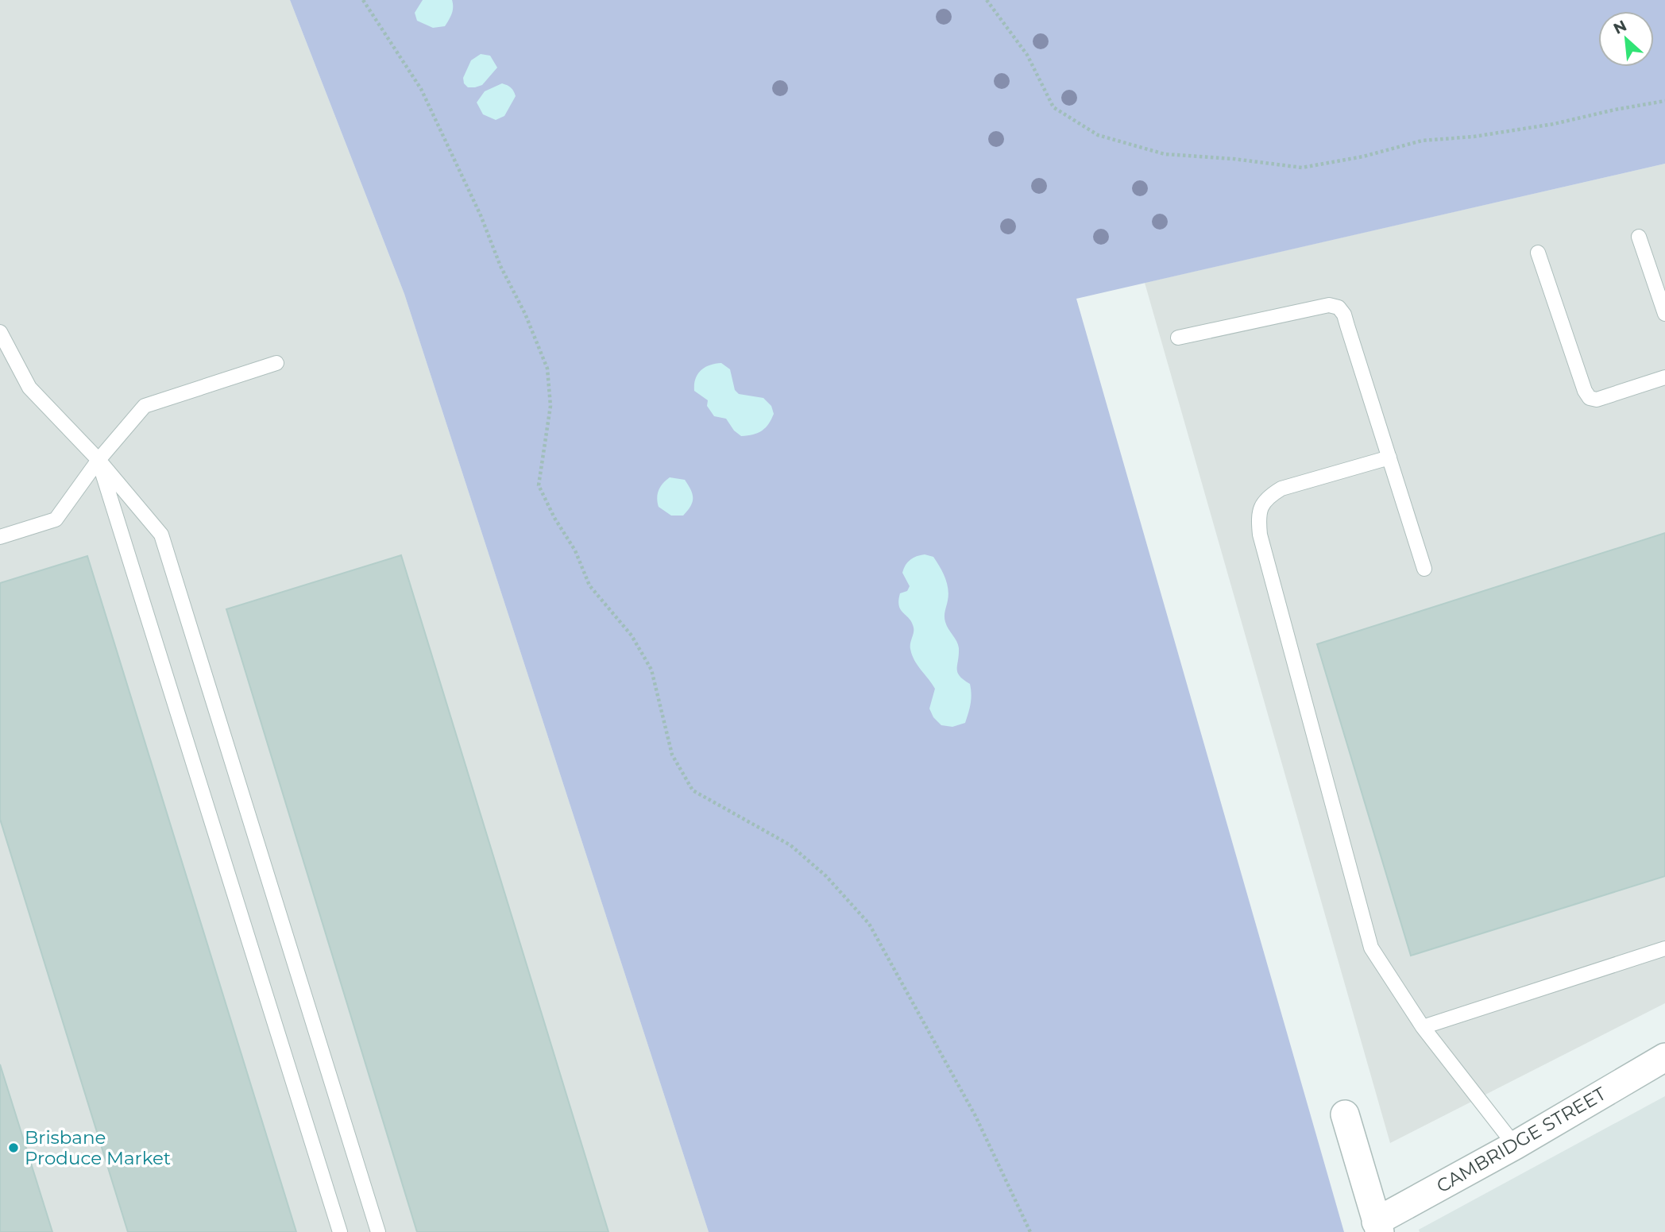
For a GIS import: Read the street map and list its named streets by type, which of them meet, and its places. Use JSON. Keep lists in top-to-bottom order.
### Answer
{
  "streets": {
    "street": ["CAMBRIDGE STREET"]
  },
  "places": ["Brisbane Produce Market"],
  "north": "top left"
}
